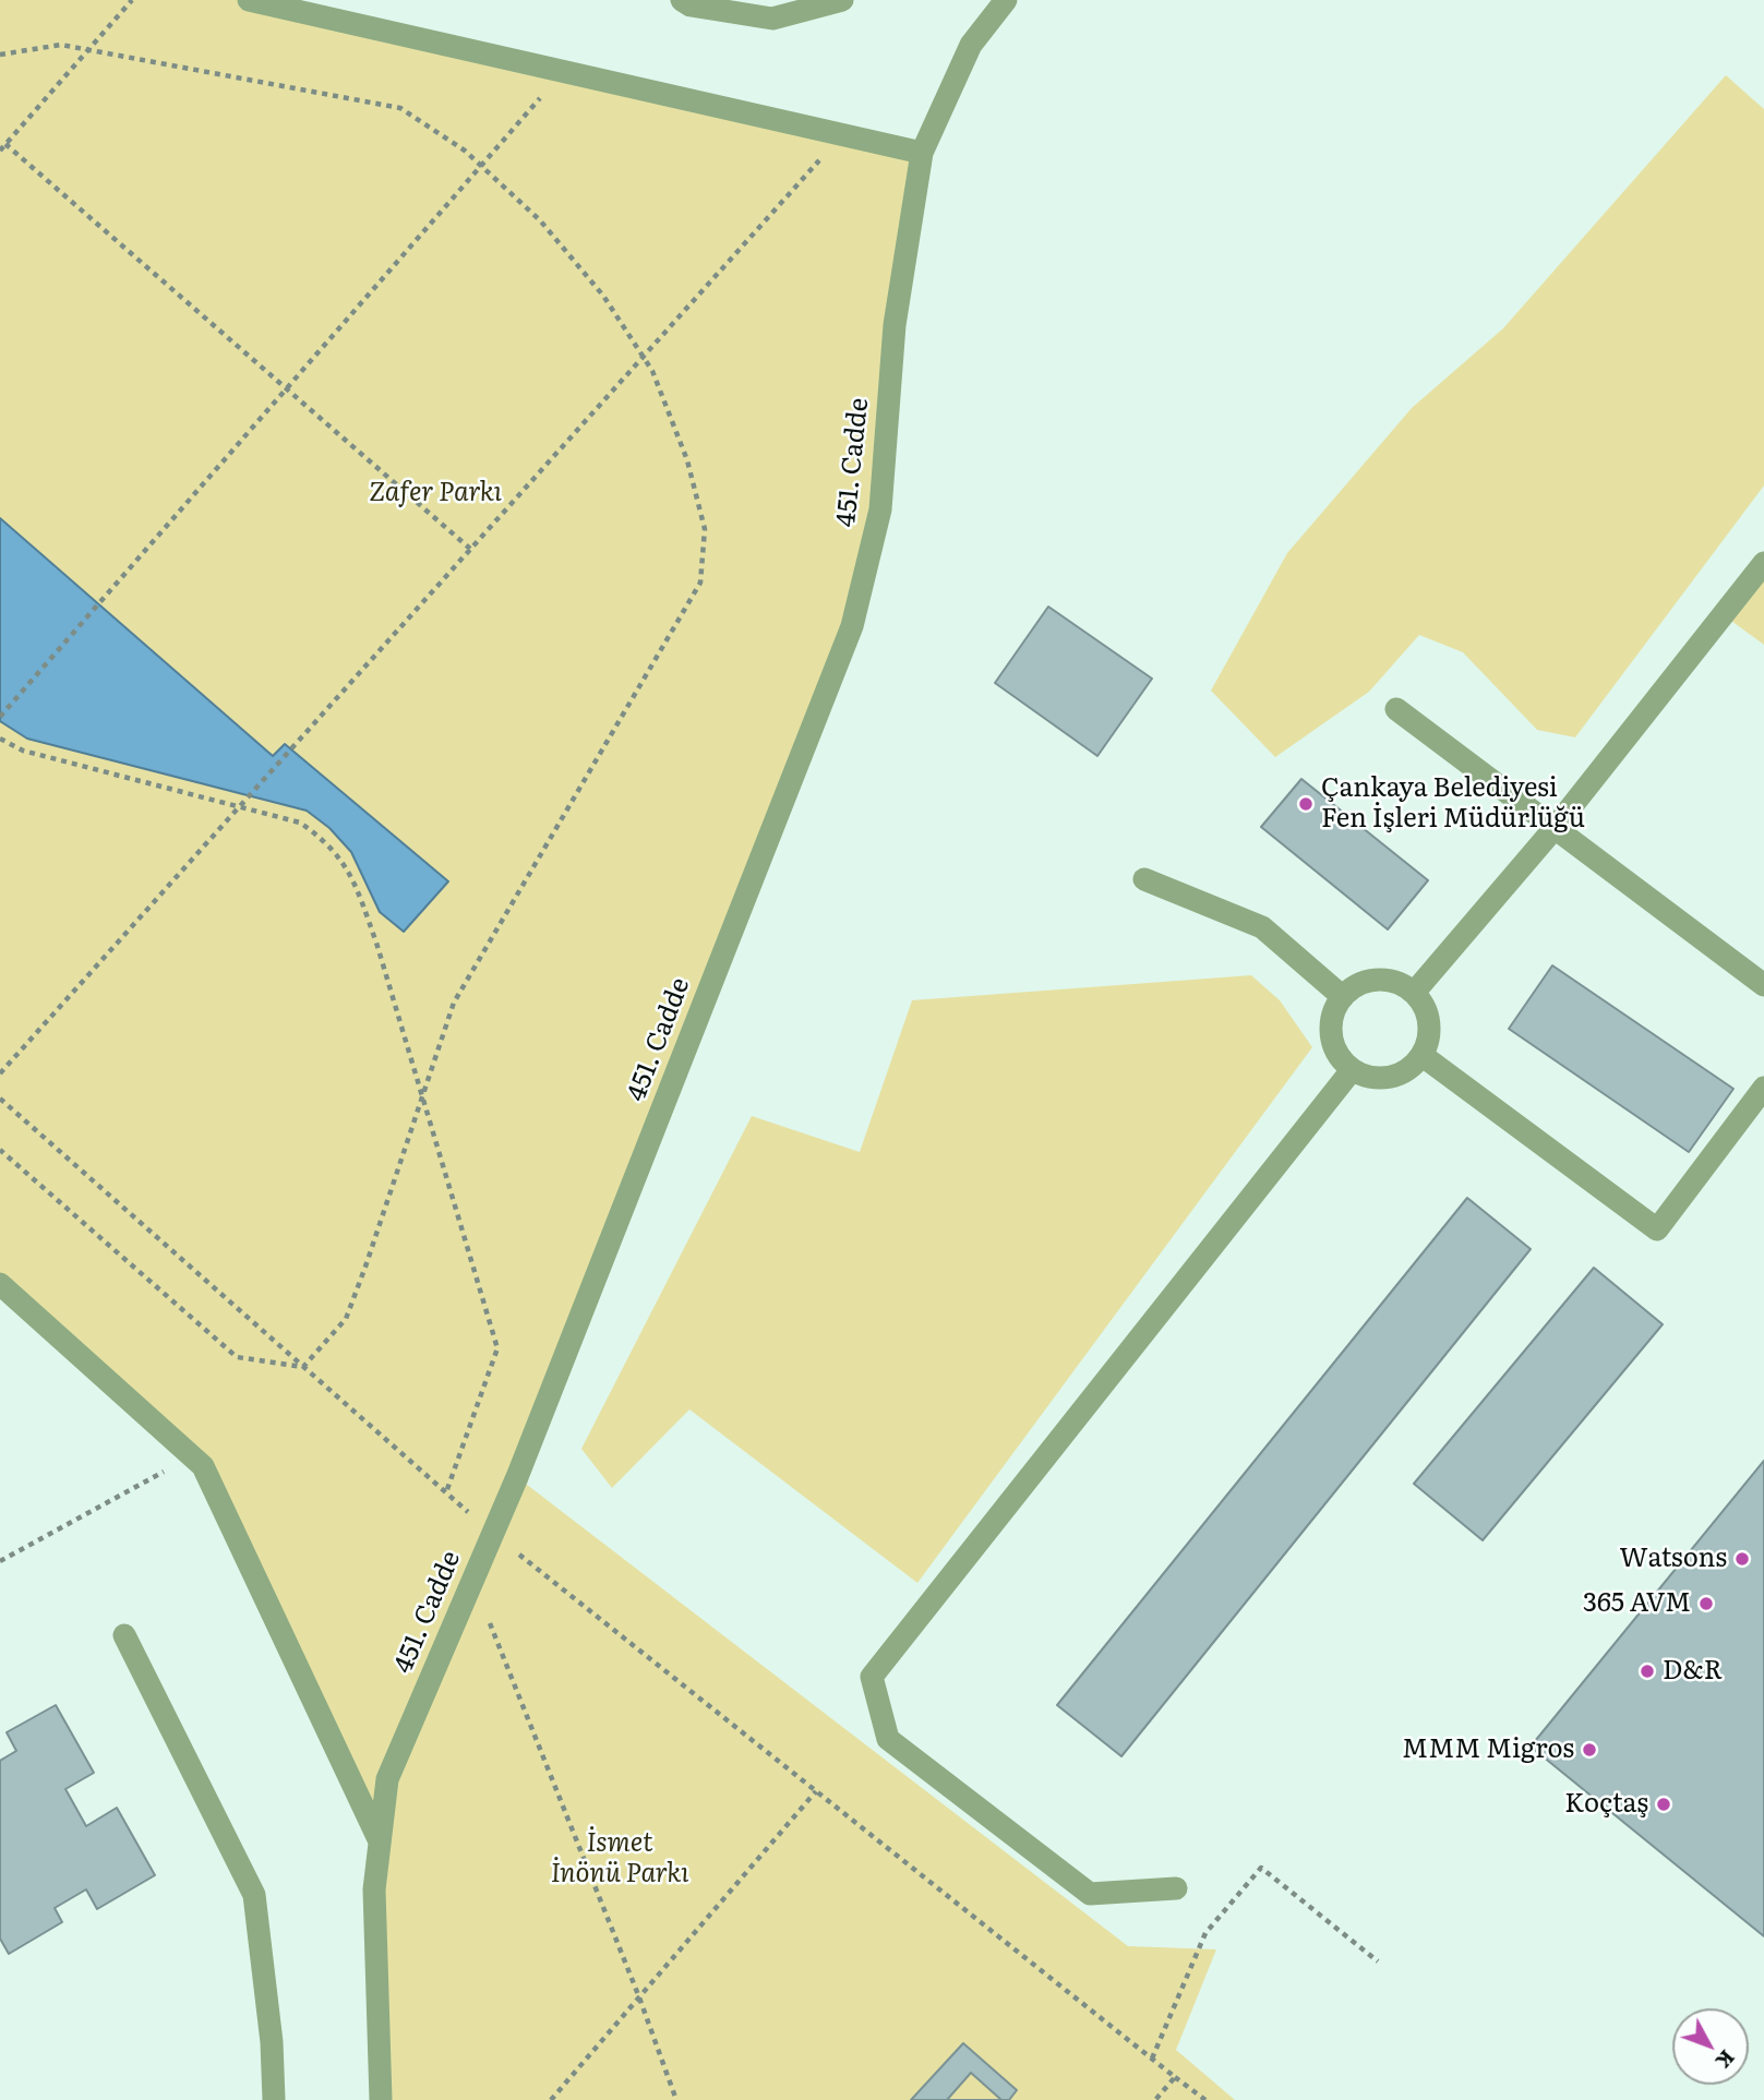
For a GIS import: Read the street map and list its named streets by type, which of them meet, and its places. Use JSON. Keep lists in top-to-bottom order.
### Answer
{
  "streets": {
    "street": ["451. Cadde"]
  },
  "parks": ["Zafer Parkı", "İsmet İnönü Parkı"],
  "places": [
    "Çankaya Belediyesi Fen İşleri Müdürlüğü",
    "Watsons",
    "365 AVM",
    "D&R",
    "MMM Migros",
    "Koçtaş"
  ],
  "north": "bottom right"
}
